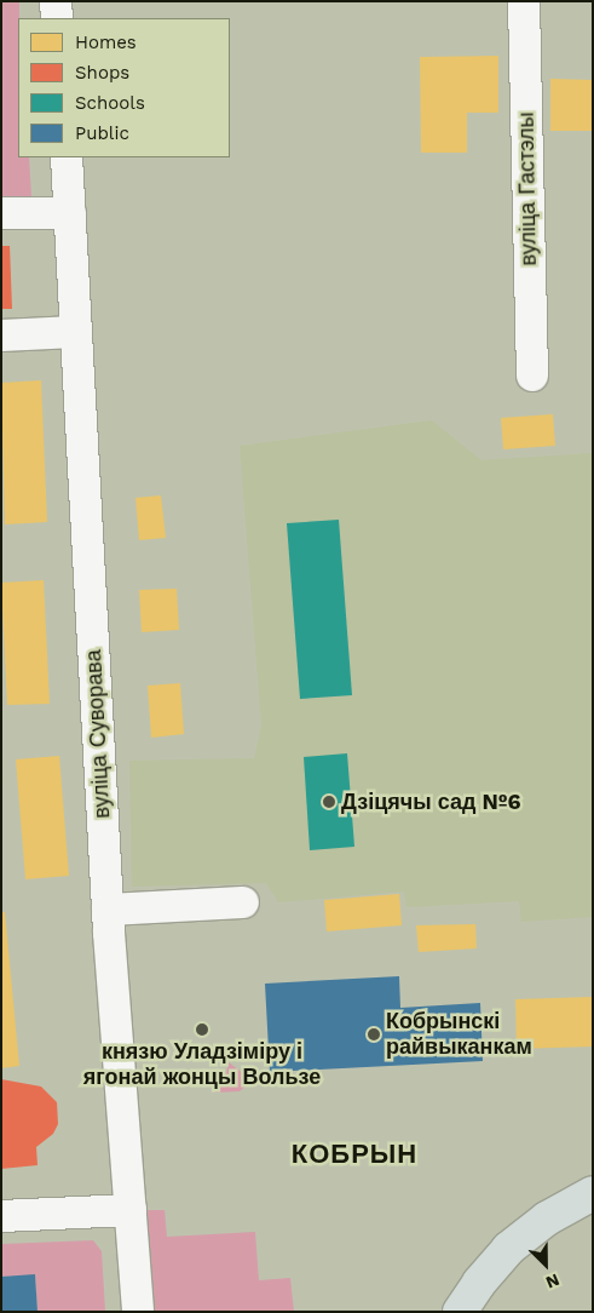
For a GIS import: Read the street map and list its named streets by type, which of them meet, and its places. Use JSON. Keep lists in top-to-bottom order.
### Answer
{
  "streets": {
    "street": ["вуліца Гастэлы", "вуліца Суворава"]
  },
  "districts": ["КОБРЫН"],
  "places": ["Дзіцячы сад №6", "князю Уладзіміру і ягонай жонцы Вользе", "Кобрынскі райвыканкам"],
  "legend": [
    "Homes",
    "Shops",
    "Schools",
    "Public"
  ],
  "north": "bottom right"
}
